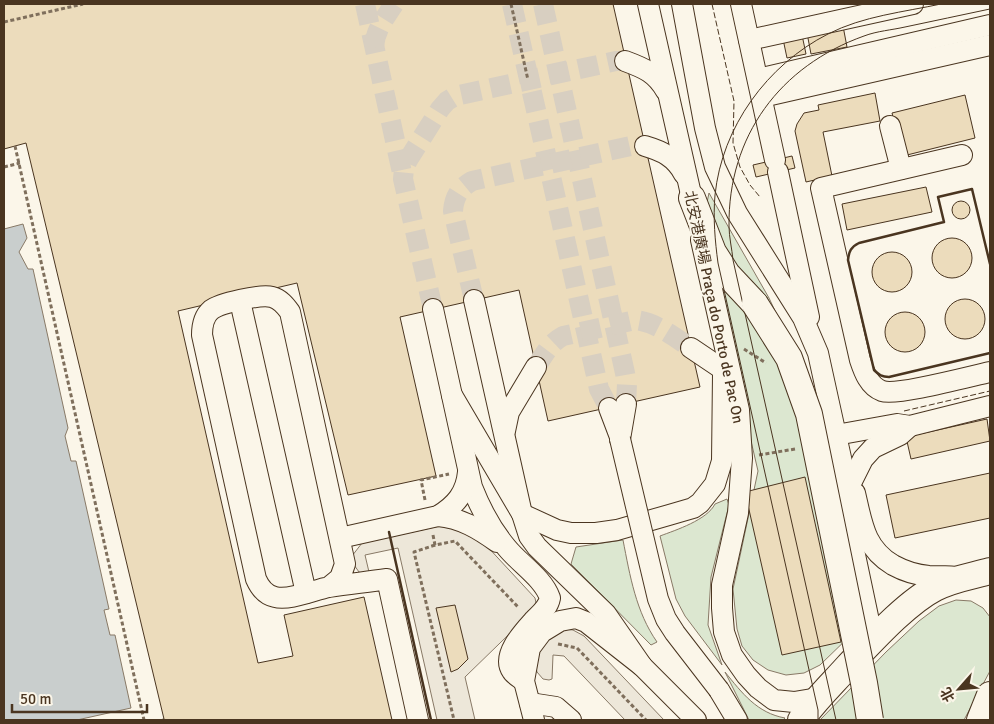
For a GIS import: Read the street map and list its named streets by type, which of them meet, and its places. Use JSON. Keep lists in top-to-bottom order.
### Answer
{
  "streets": {
    "street": ["北安港廣場 Praça do Porto de Pac On"]
  },
  "scale_bar": "50 m",
  "north": "bottom left"
}
